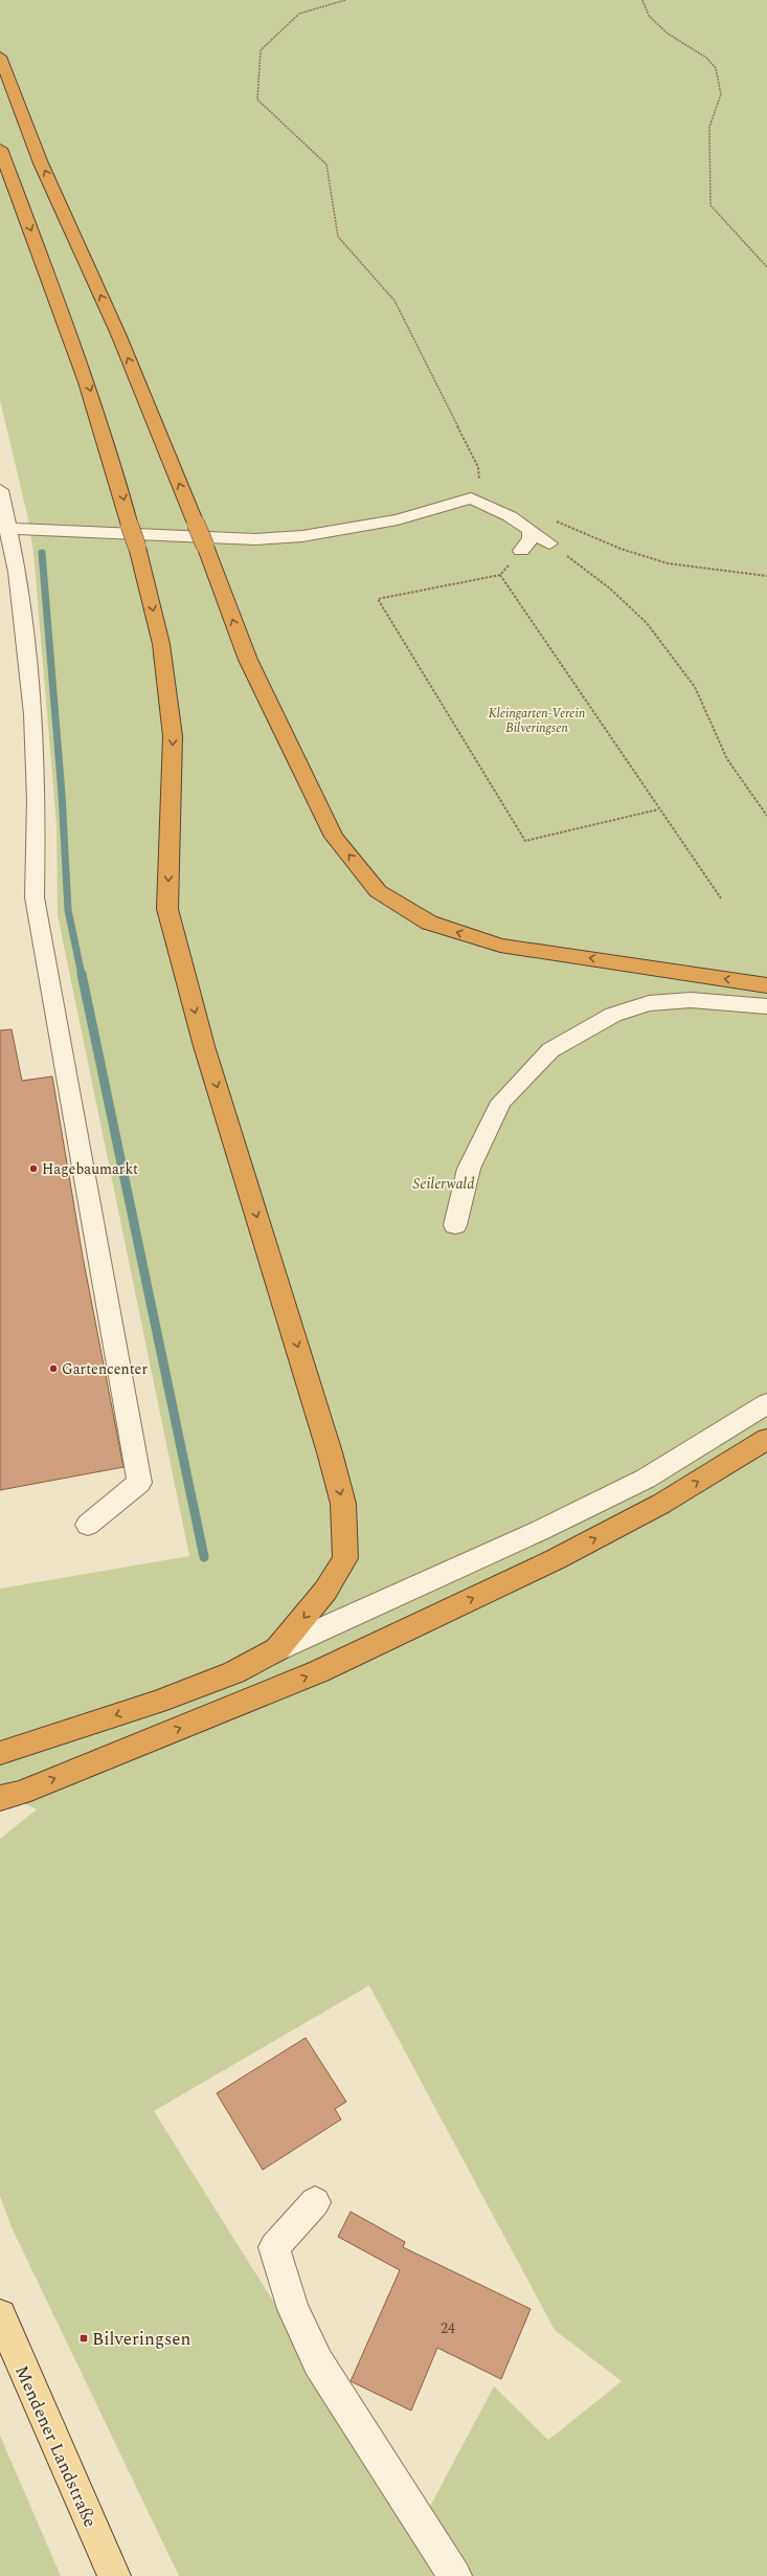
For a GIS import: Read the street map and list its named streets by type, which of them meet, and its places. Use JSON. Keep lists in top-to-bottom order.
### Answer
{
  "streets": {
    "main road": ["Mendener Landstraße"]
  },
  "parks": ["Kleingarten-Verein Bilveringsen", "Seilerwald"],
  "places": {
    "other": ["Hagebaumarkt", "Gartencenter"],
    "transit": ["Bilveringsen"]
  },
  "house_numbers": ["24"]
}
